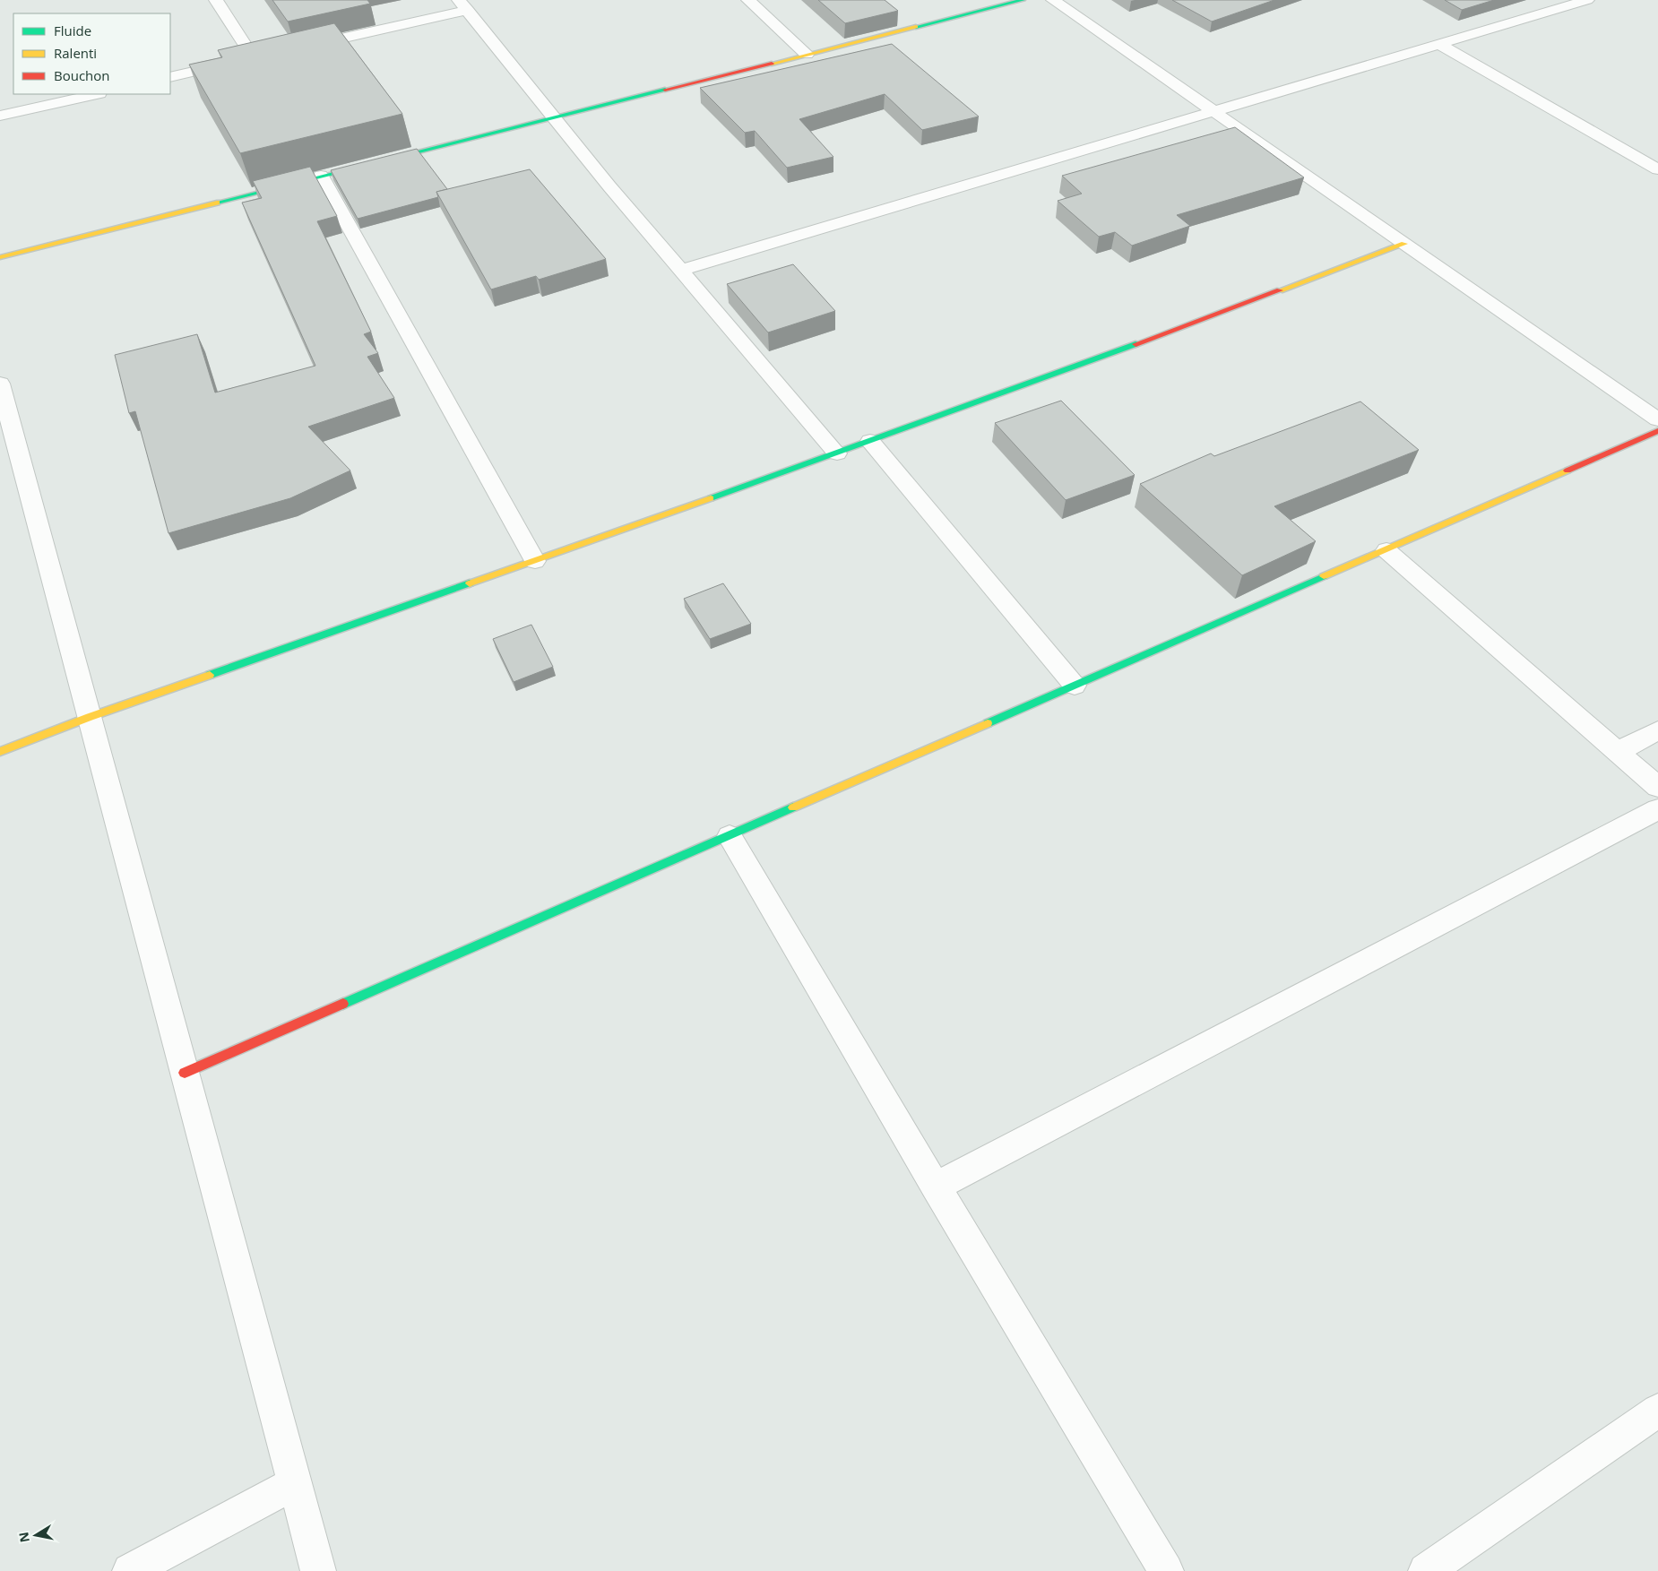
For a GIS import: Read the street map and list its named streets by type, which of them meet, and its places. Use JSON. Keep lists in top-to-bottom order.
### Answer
{
  "legend": ["Fluide", "Ralenti", "Bouchon"],
  "north": "left"
}
